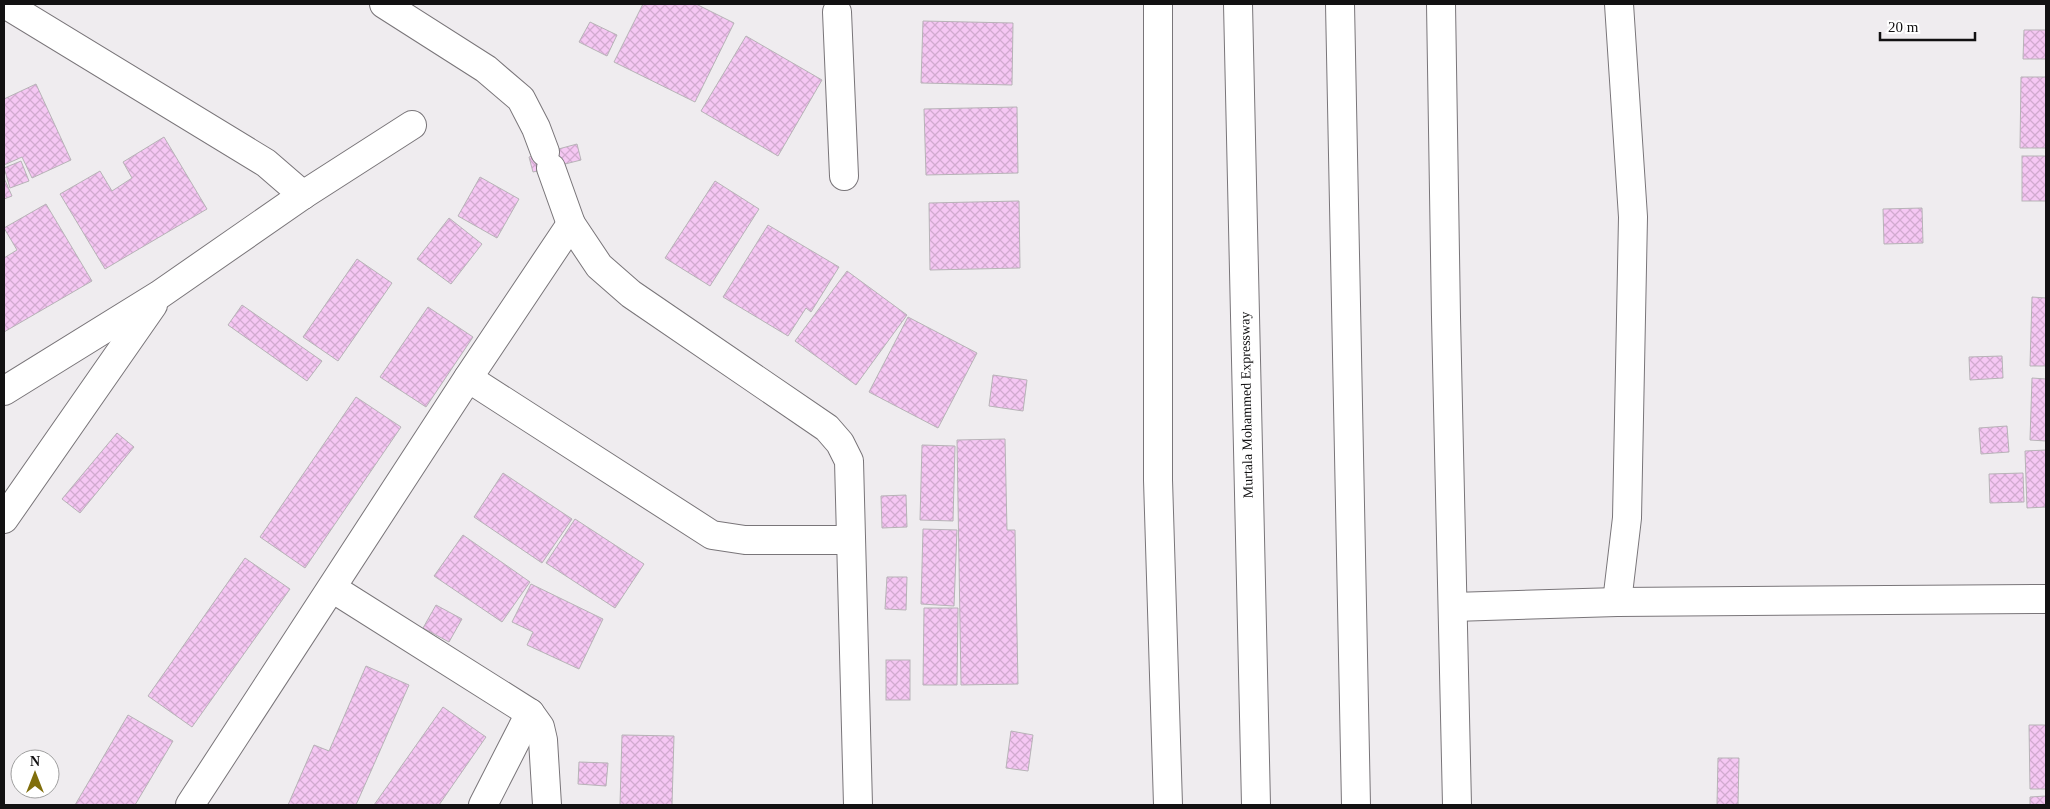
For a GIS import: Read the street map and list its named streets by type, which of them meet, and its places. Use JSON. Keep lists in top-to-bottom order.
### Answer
{
  "streets": {
    "main road": ["Murtala Mohammed Expressway"]
  },
  "scale_bar": "20 m",
  "north": "top"
}
